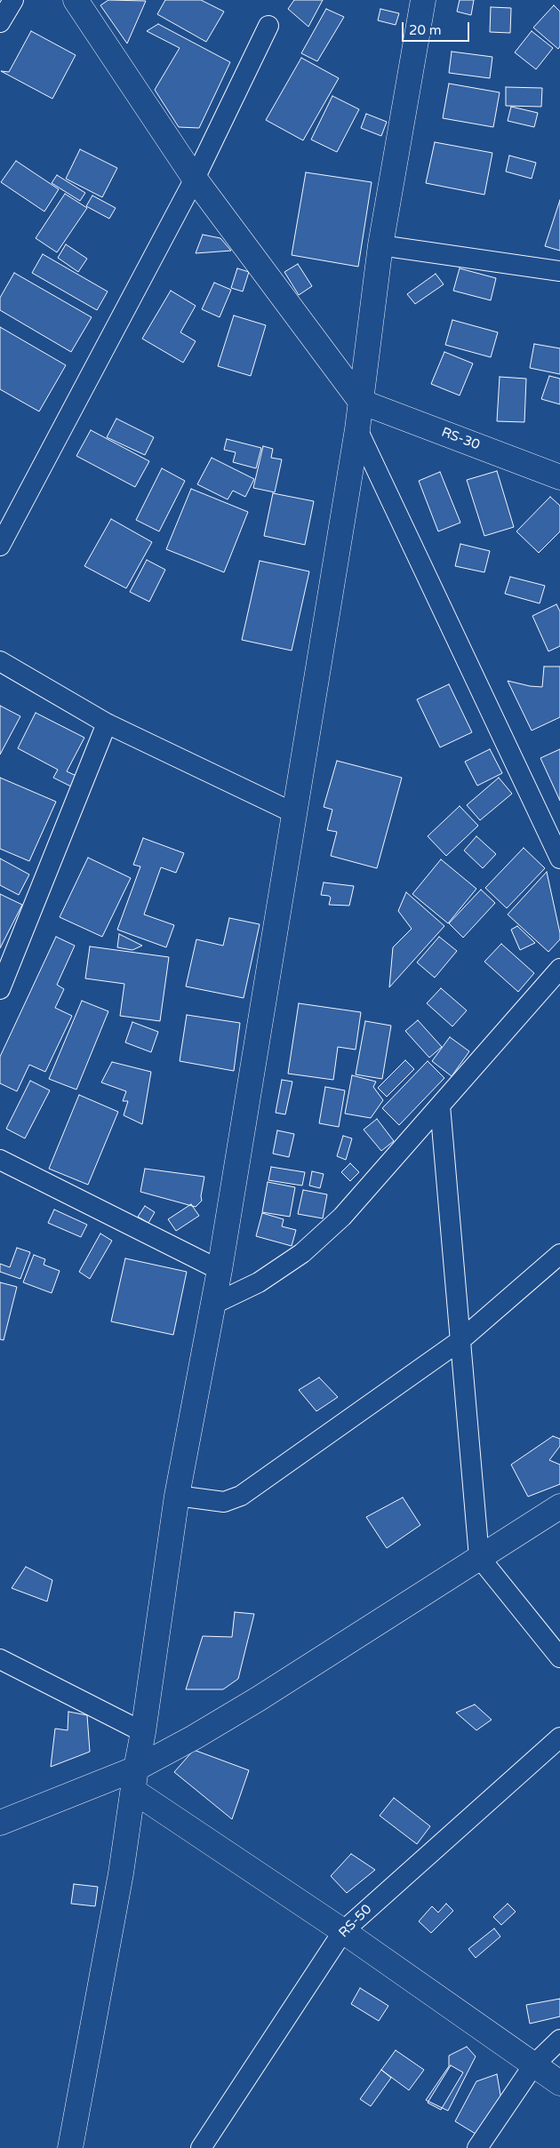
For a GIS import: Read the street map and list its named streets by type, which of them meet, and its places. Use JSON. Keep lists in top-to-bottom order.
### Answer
{
  "streets": {
    "street": ["RS-30", "RS-50"]
  },
  "scale_bar": "20 m"
}
